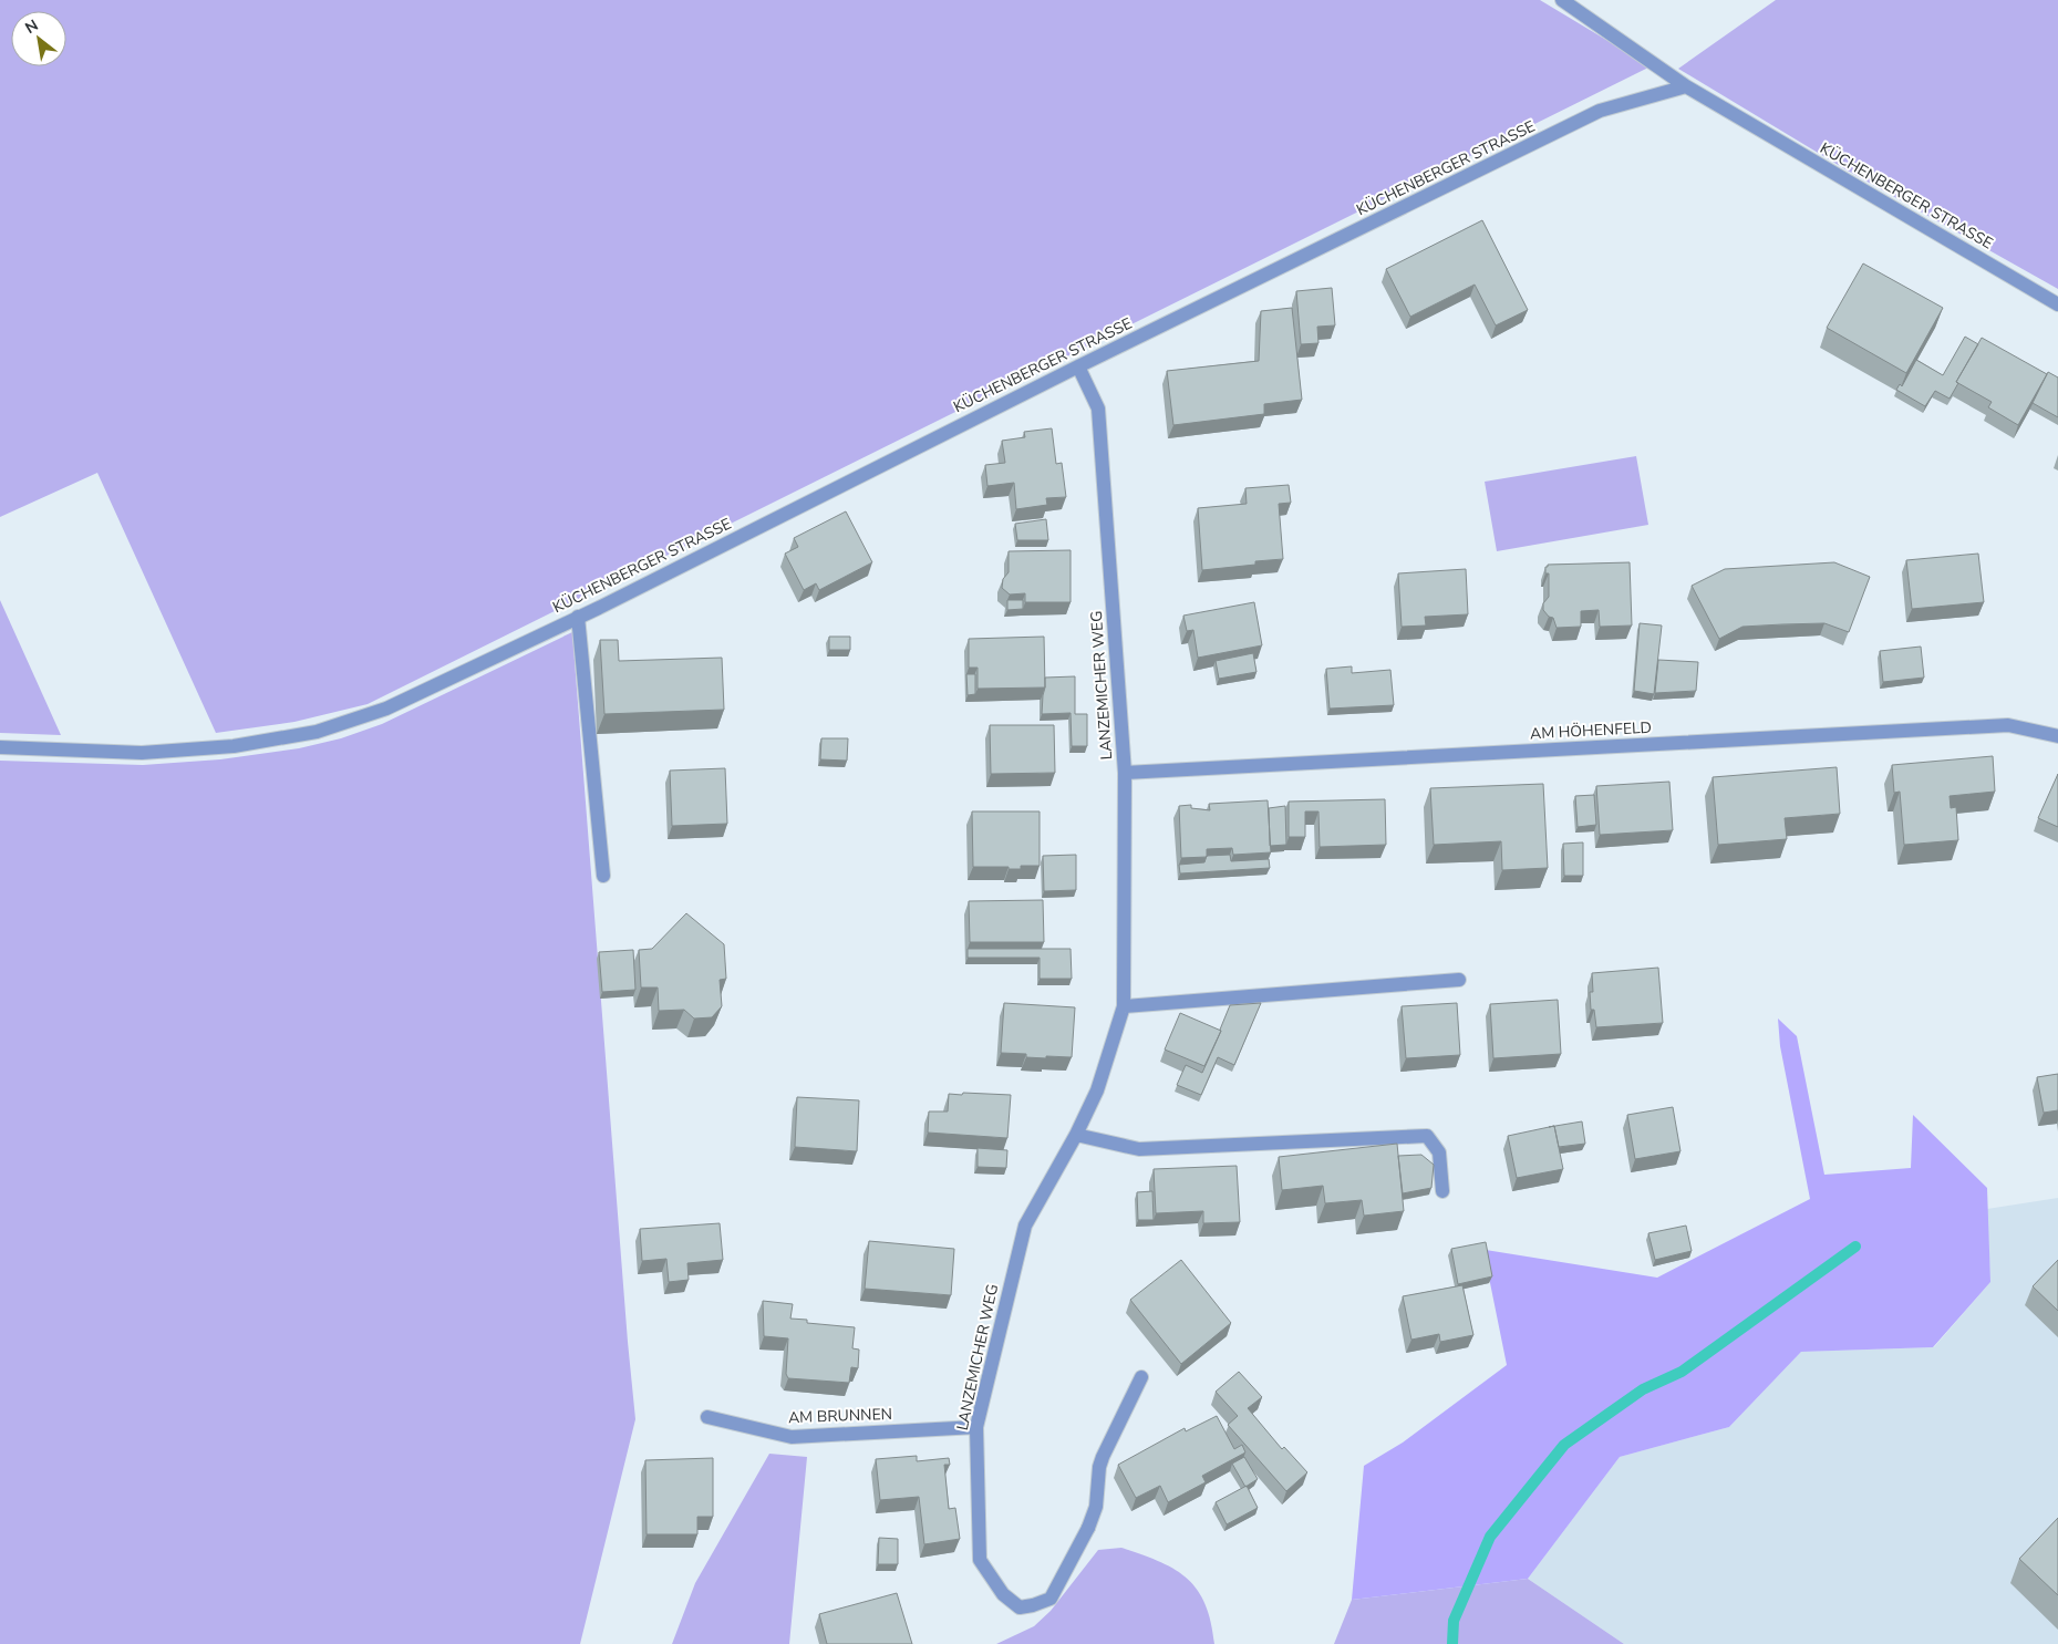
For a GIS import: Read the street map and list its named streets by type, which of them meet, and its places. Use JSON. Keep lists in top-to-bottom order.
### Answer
{
  "streets": {
    "street": [
      "KÜCHENBERGER STRASSE",
      "LANZEMICHER WEG",
      "AM HÖHENFELD",
      "AM BRUNNEN"
    ]
  },
  "crossings": [
    ["KÜCHENBERGER STRASSE", "LANZEMICHER WEG"],
    ["LANZEMICHER WEG", "AM HÖHENFELD"],
    ["LANZEMICHER WEG", "AM BRUNNEN"]
  ],
  "north": "top left"
}
